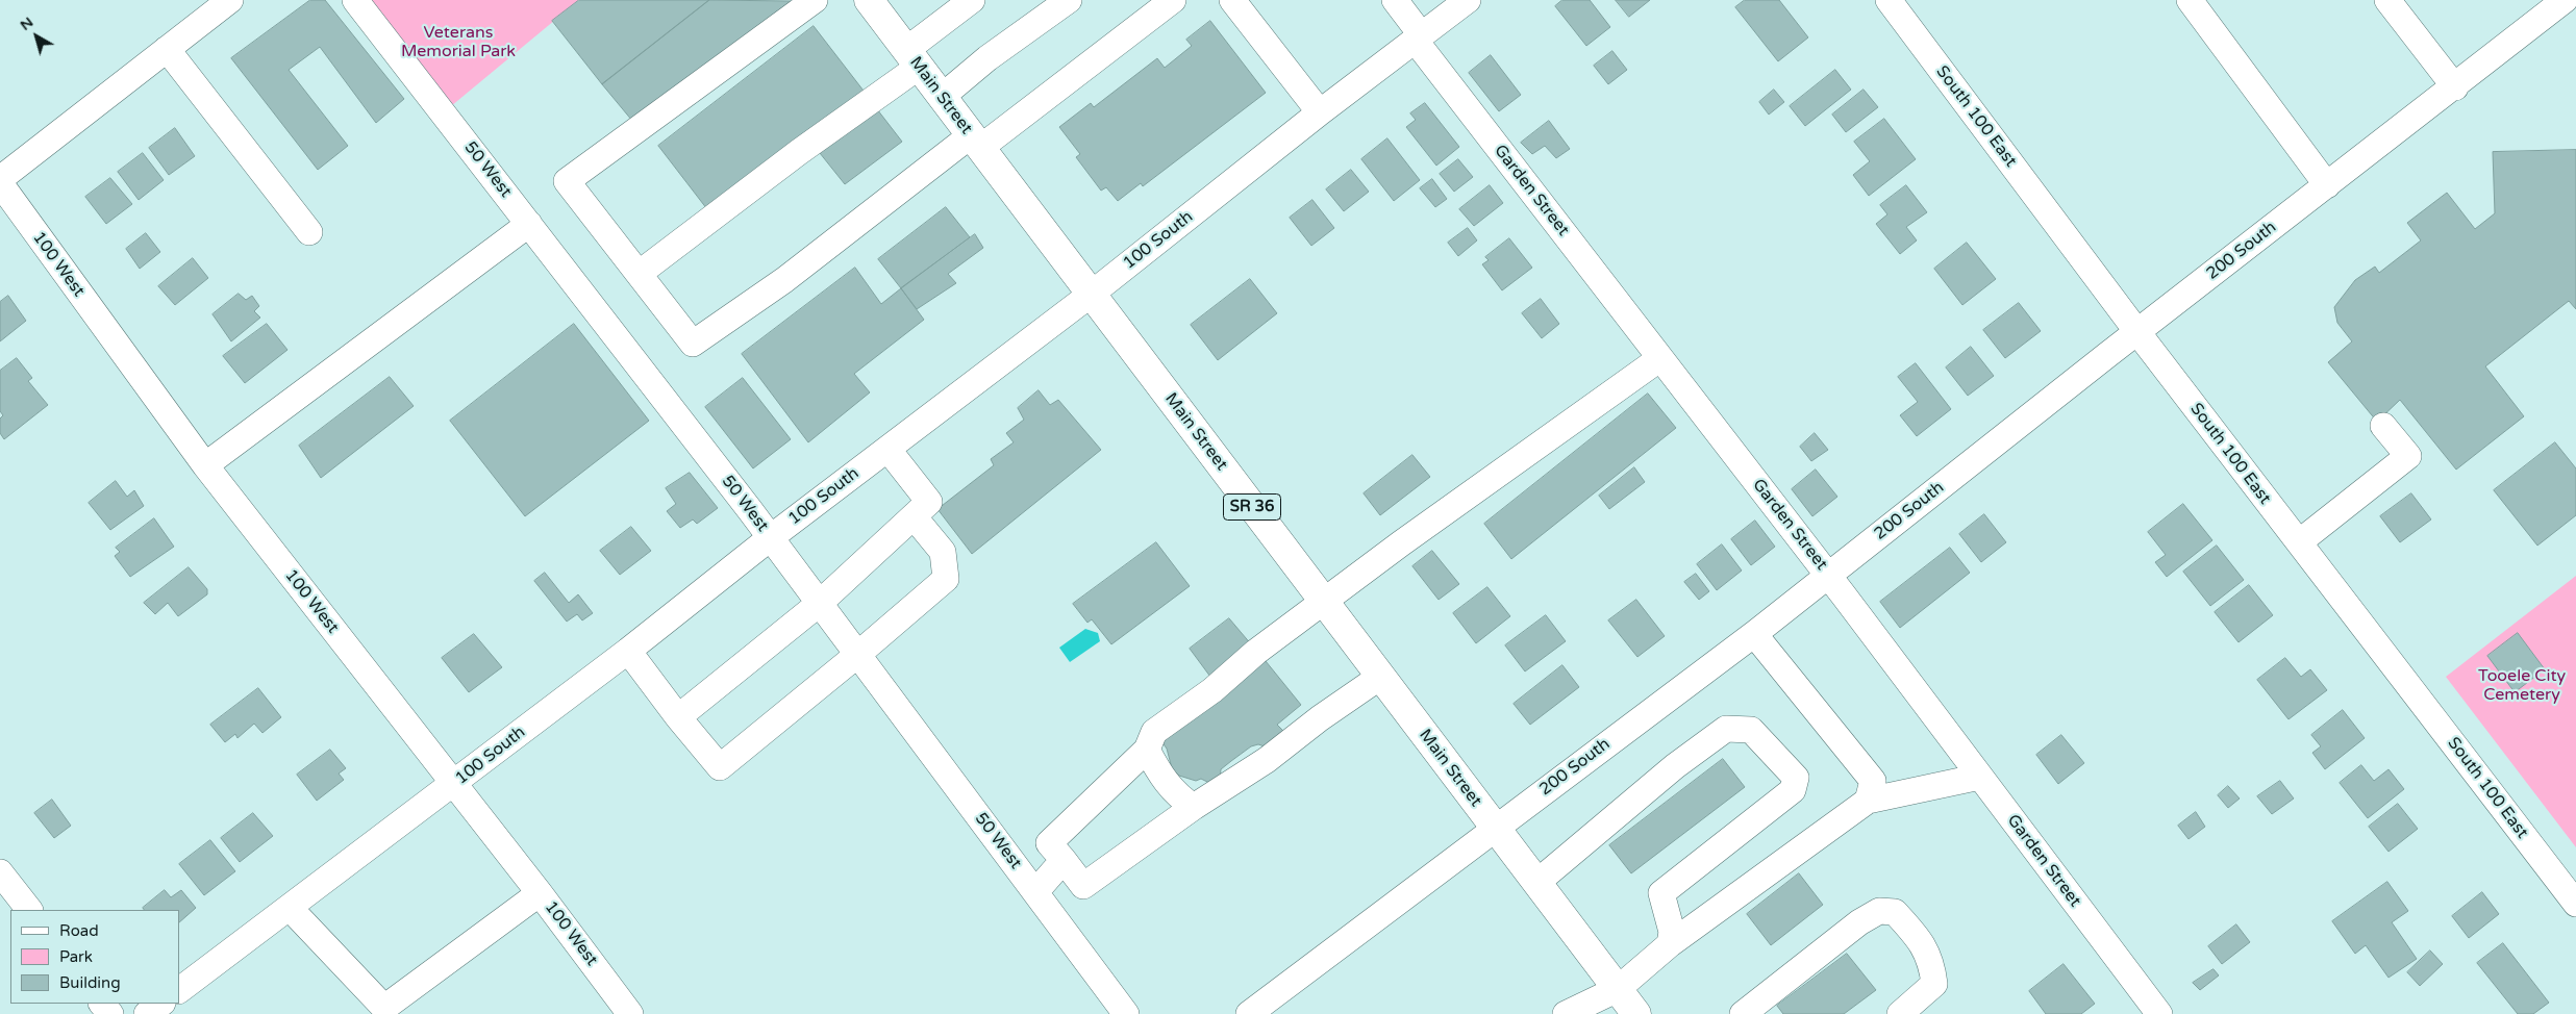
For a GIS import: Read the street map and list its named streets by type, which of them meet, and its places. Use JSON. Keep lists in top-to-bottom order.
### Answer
{
  "streets": {
    "highway": ["Main Street", "SR 36"],
    "street": [
      "South 100 East",
      "50 West",
      "Garden Street",
      "100 South",
      "200 South",
      "100 West"
    ]
  },
  "crossings": [
    ["Main Street", "100 South"],
    ["Main Street", "200 South"],
    ["South 100 East", "200 South"],
    ["50 West", "100 South"],
    ["Garden Street", "100 South"],
    ["Garden Street", "200 South"],
    ["100 South", "100 West"]
  ],
  "parks": ["Veterans Memorial Park", "Tooele City Cemetery"],
  "legend": ["Road", "Park", "Building"],
  "north": "top left"
}
